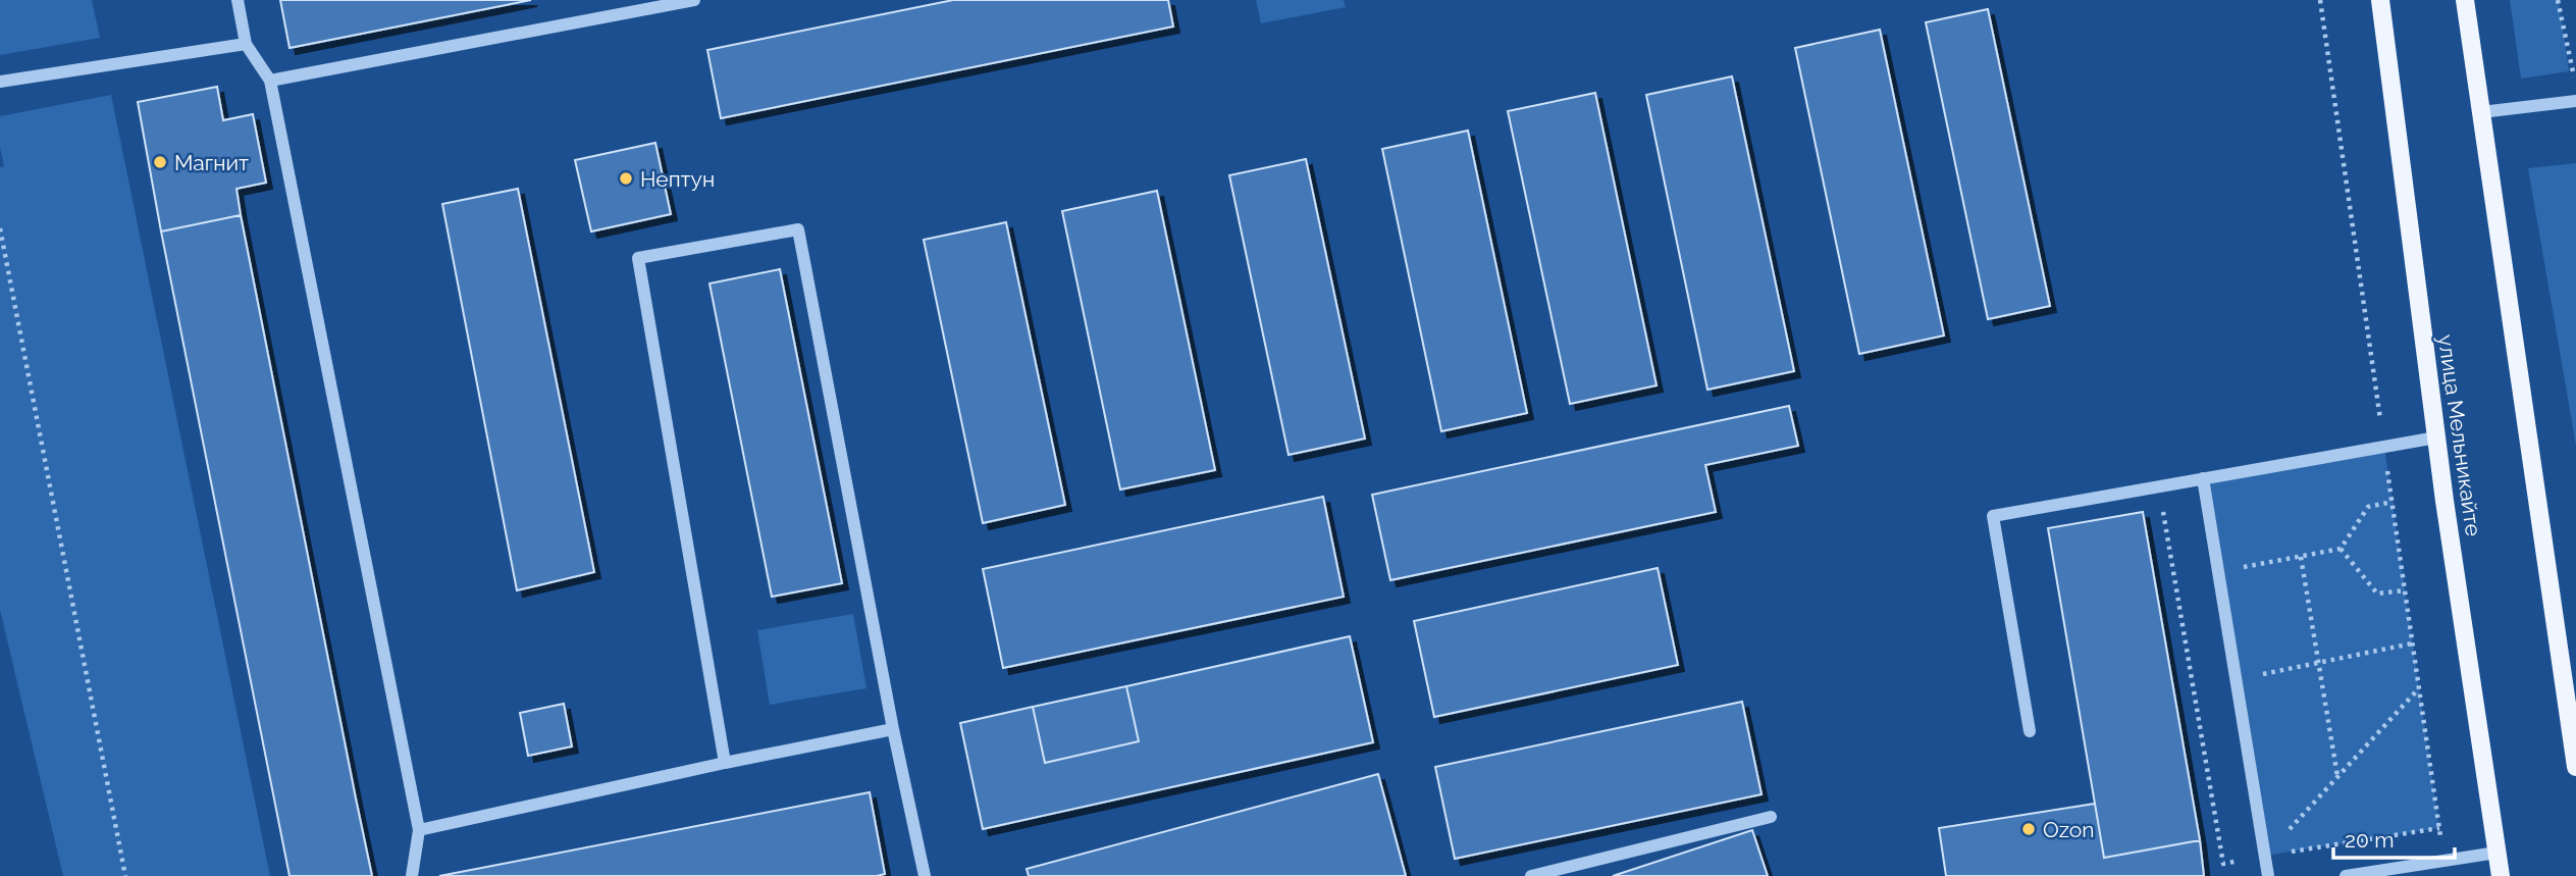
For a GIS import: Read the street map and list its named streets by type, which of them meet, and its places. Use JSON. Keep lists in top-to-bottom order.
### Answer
{
  "streets": {
    "main road": ["улица Мельникайте"]
  },
  "places": ["Магнит", "Нептун", "Ozon"],
  "scale_bar": "20 m"
}
